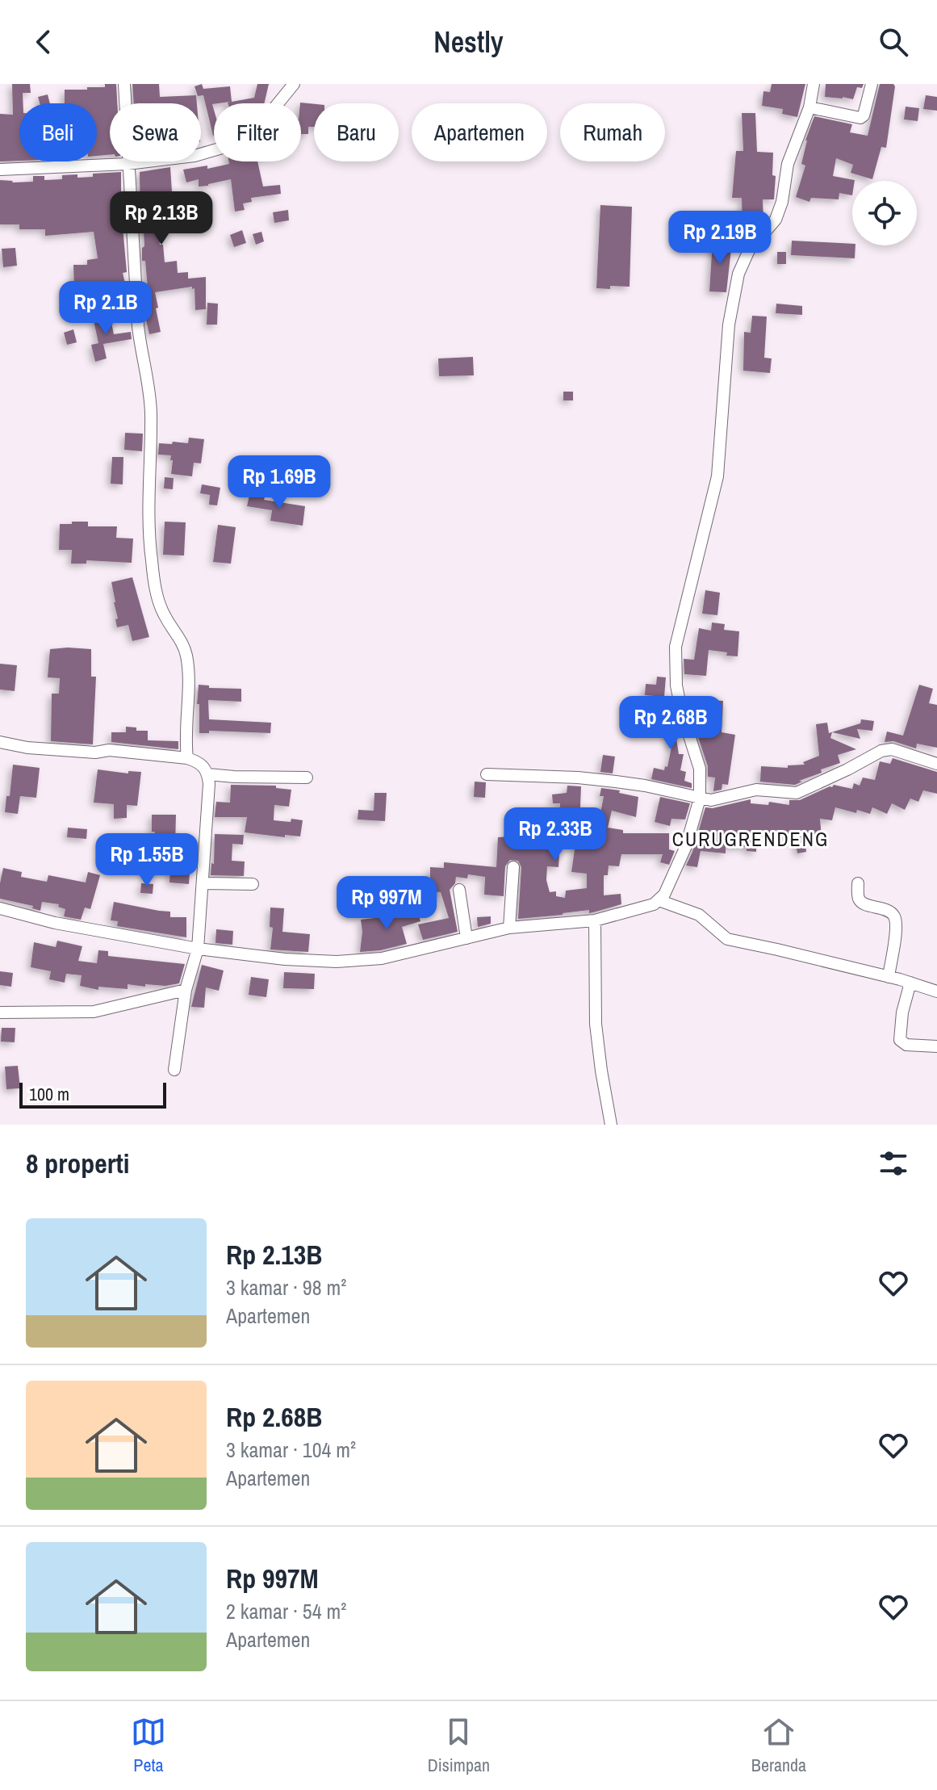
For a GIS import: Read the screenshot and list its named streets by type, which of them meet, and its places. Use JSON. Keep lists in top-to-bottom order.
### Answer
{
  "districts": ["CURUGRENDENG"],
  "scale_bar": "100 m",
  "page": {
    "header": "Nestly",
    "chip": [
      "Beli",
      "Sewa",
      "Filter",
      "Baru",
      "Apartemen",
      "Rumah"
    ],
    "price": [
      "Rp 2.13B",
      "Rp 2.19B",
      "Rp 2.1B",
      "Rp 1.69B",
      "Rp 2.68B",
      "Rp 2.33B",
      "Rp 1.55B",
      "Rp 997M"
    ],
    "scale": "100 m",
    "heading": "8 properti",
    "list": [
      {
        "name": "Rp 2.13B",
        "note": "3 kamar · 98 m² · Apartemen"
      },
      {
        "name": "Rp 2.68B",
        "note": "3 kamar · 104 m² · Apartemen"
      },
      {
        "name": "Rp 997M",
        "note": "2 kamar · 54 m² · Apartemen"
      }
    ],
    "tabs": ["Peta", "Disimpan", "Beranda"]
  }
}
